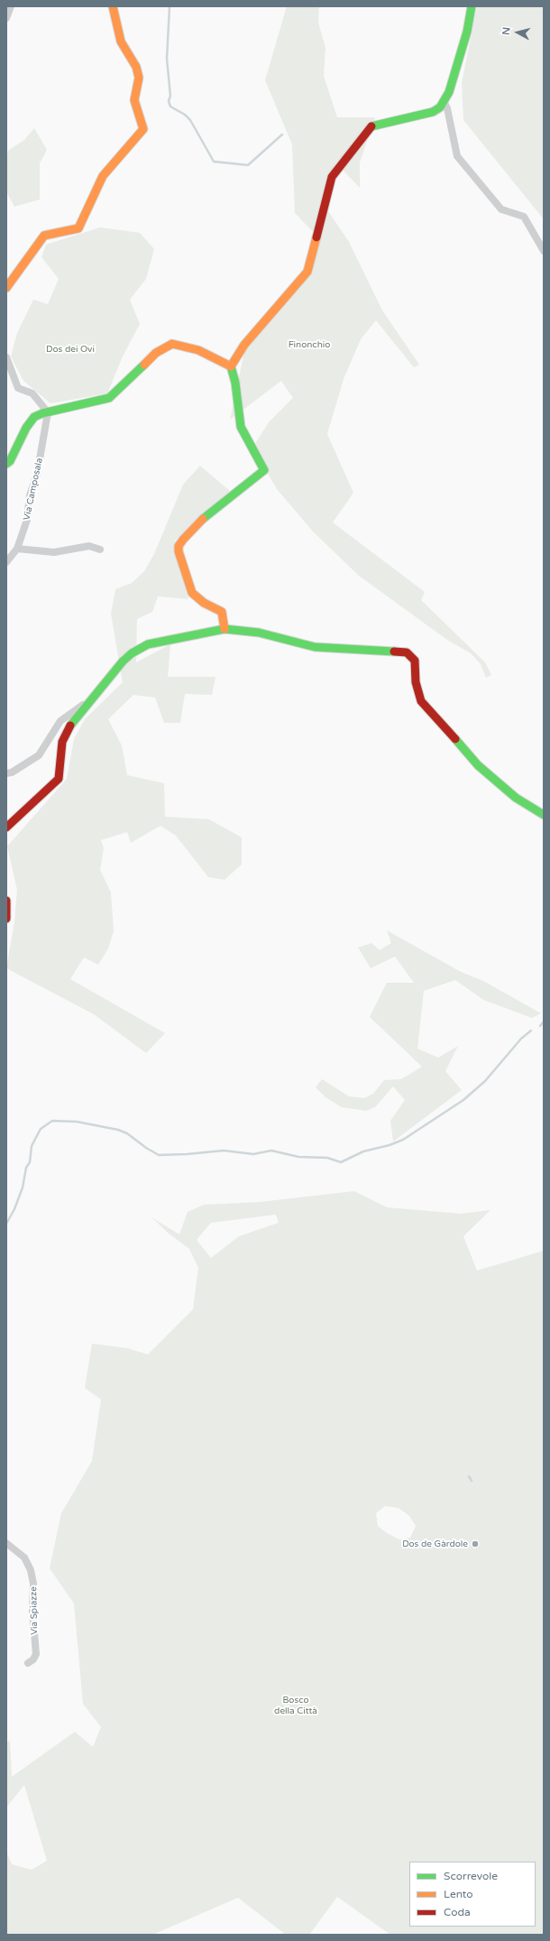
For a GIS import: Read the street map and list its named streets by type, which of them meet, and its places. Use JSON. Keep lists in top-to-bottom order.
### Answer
{
  "streets": {
    "street": ["Via Camposala", "Via Spiazze"]
  },
  "parks": ["Finonchio", "Dos dei Ovi", "Bosco della Città"],
  "places": ["Dos de Gàrdole"],
  "legend": ["Scorrevole", "Lento", "Coda"],
  "north": "left"
}
